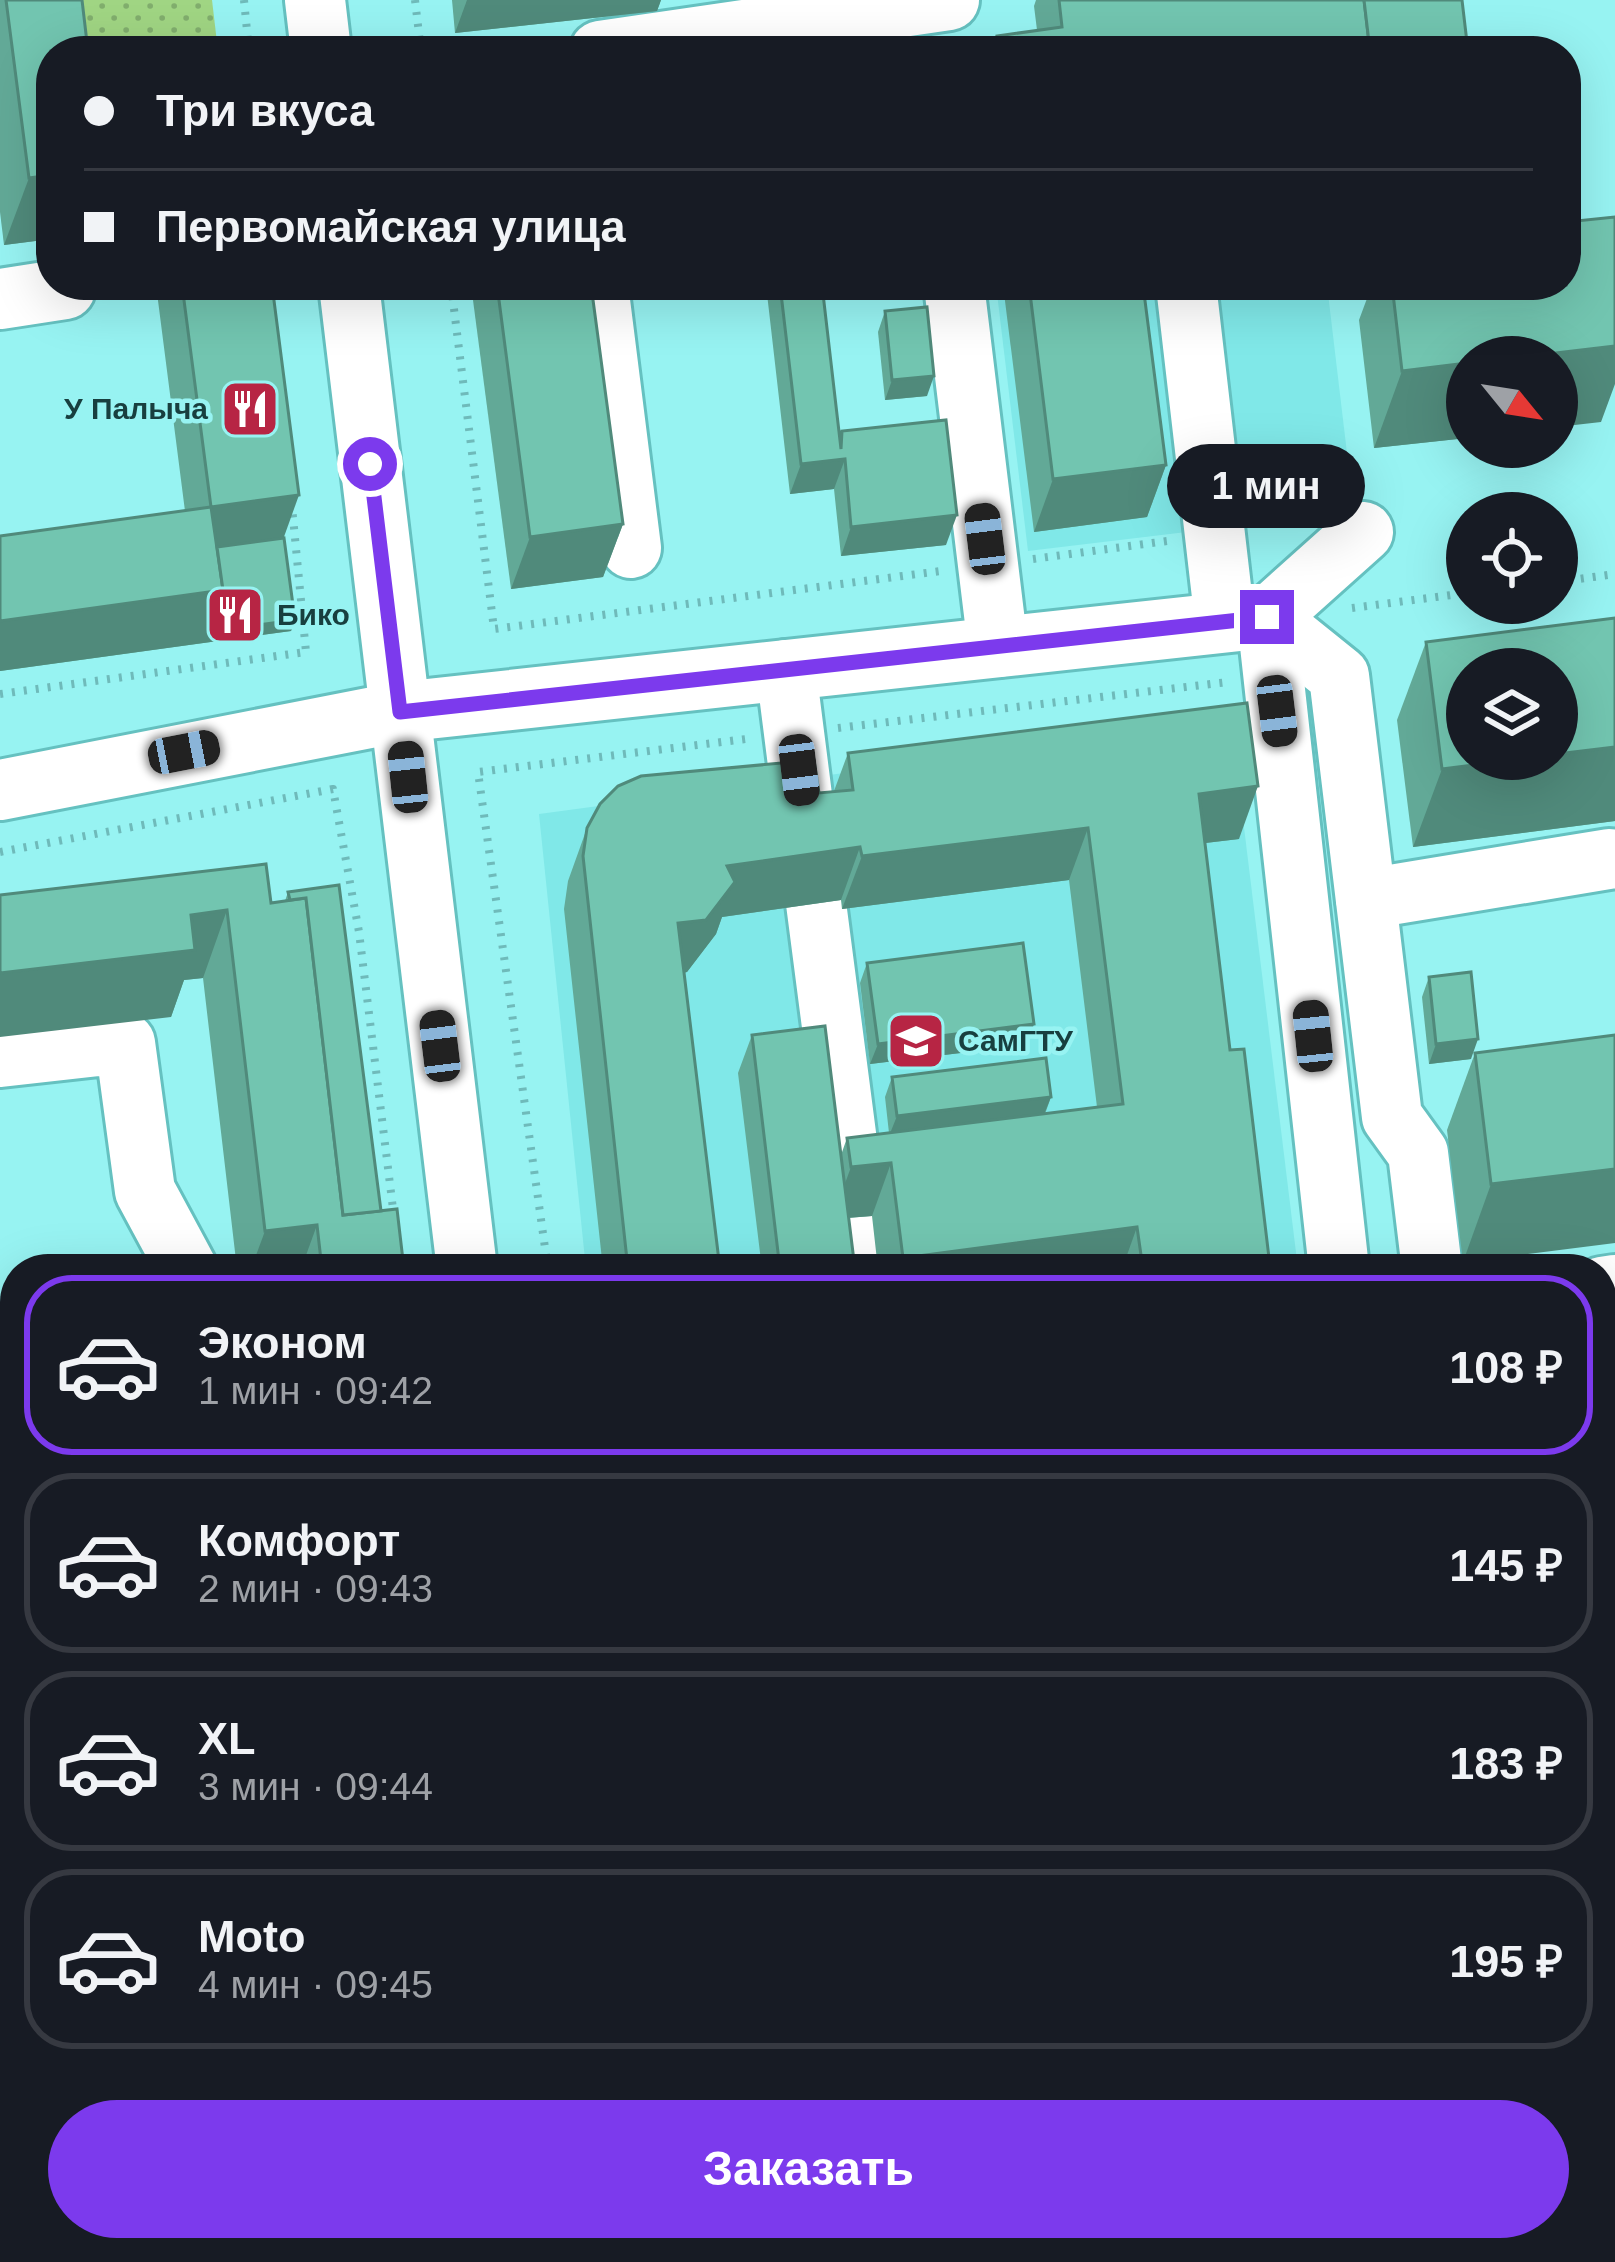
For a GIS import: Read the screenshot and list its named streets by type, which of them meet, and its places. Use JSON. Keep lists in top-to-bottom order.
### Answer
{
  "places": {
    "restaurant": ["У Палыча", "Бико"],
    "school or university": ["СамГТУ"]
  },
  "north": "bottom right",
  "page": {
    "banner": ["Три вкуса", "Первомайская улица"],
    "bubble": "1 мин",
    "list": [
      {
        "name": "Эконом",
        "note": "1 мин · 09:42",
        "value": "108 ₽"
      },
      {
        "name": "Комфорт",
        "note": "2 мин · 09:43",
        "value": "145 ₽"
      },
      {
        "name": "XL",
        "note": "3 мин · 09:44",
        "value": "183 ₽"
      },
      {
        "name": "Moto",
        "note": "4 мин · 09:45",
        "value": "195 ₽"
      }
    ],
    "buttons": "Заказать"
  }
}
